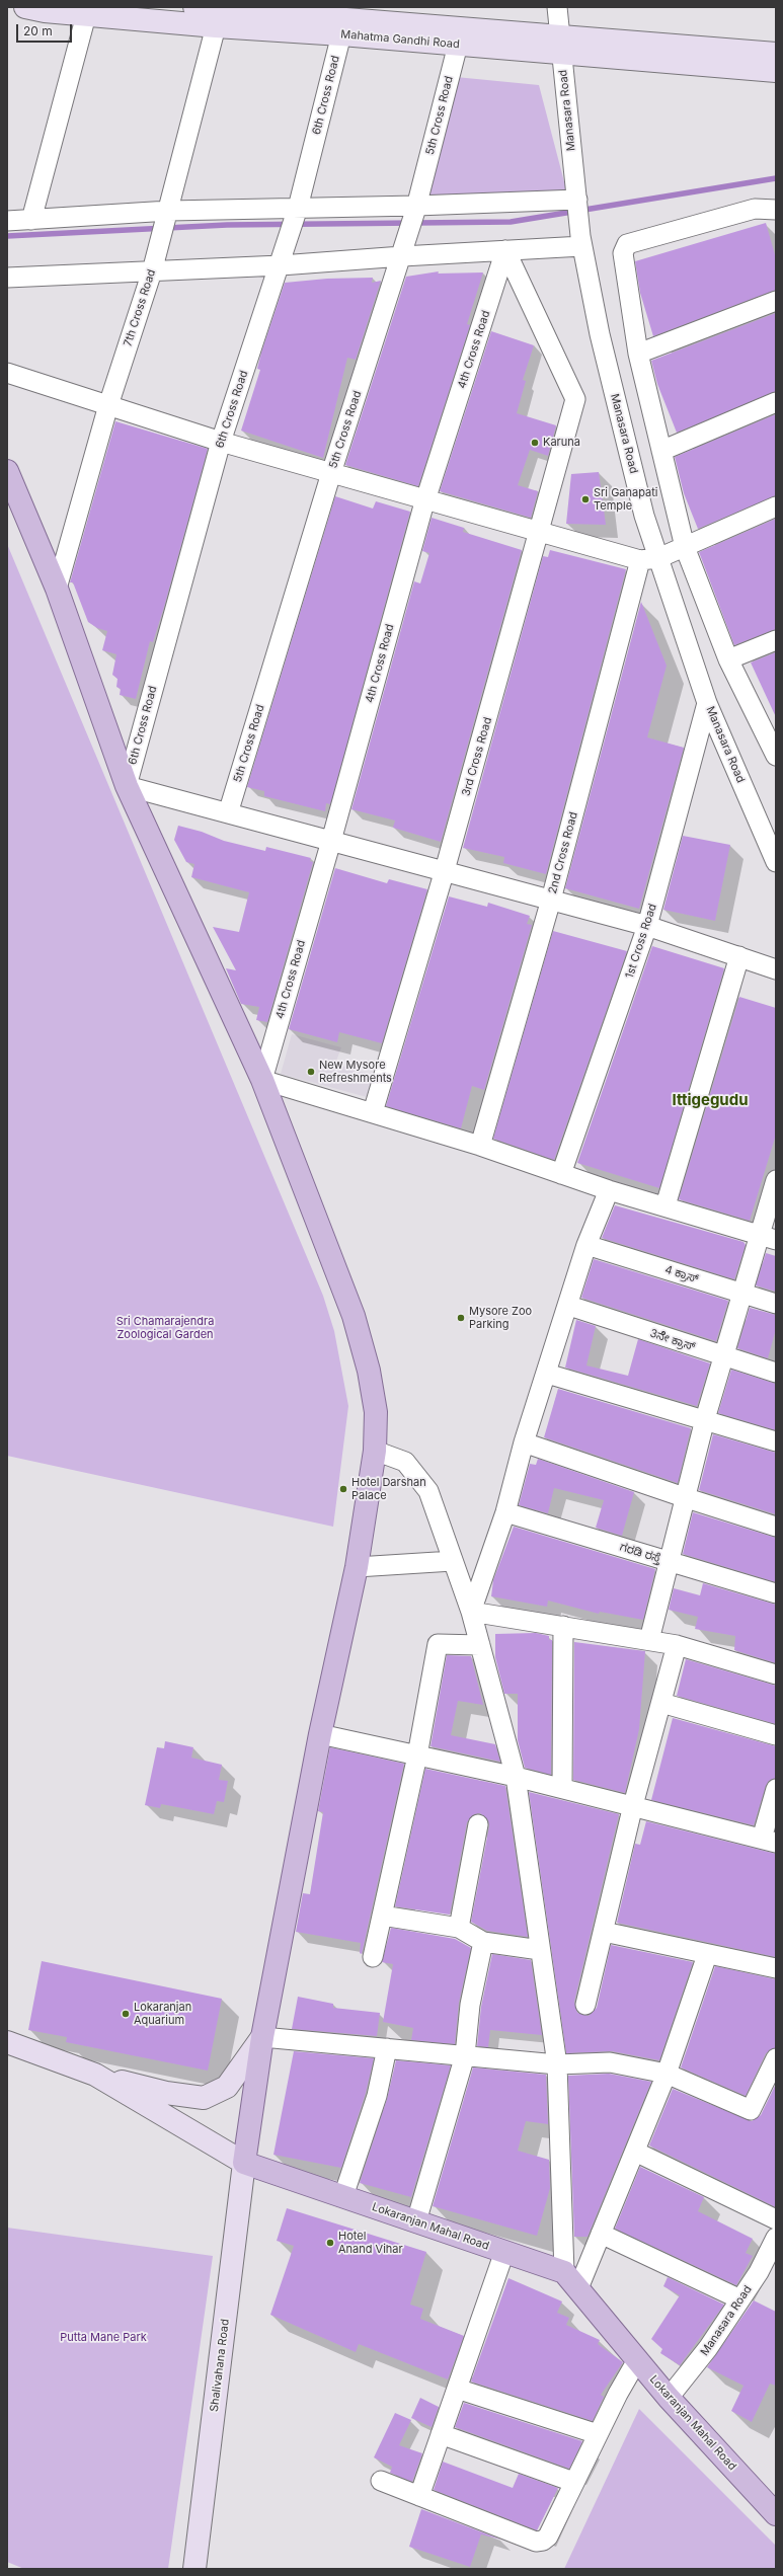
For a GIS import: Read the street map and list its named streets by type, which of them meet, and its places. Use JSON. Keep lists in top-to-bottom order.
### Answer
{
  "streets": {
    "main road": ["Mahatma Gandhi Road", "Lokaranjan Mahal Road", "Shalivahana Road"],
    "street": [
      "6th Cross Road",
      "Manasara Road",
      "5th Cross Road",
      "7th Cross Road",
      "4th Cross Road",
      "3rd Cross Road",
      "2nd Cross Road",
      "1st Cross Road",
      "4 ಕ್ರಾಸ್",
      "3ನೆೇ ಕ್ರಾಸ್",
      "ಗರಡಿ ರಸ್ತೆ"
    ]
  },
  "crossings": [
    ["Mahatma Gandhi Road", "6th Cross Road"],
    ["Mahatma Gandhi Road", "Manasara Road"],
    ["Mahatma Gandhi Road", "5th Cross Road"],
    ["Mahatma Gandhi Road", "7th Cross Road"],
    ["Manasara Road", "2nd Cross Road"],
    ["Manasara Road", "1st Cross Road"],
    ["Manasara Road", "Lokaranjan Mahal Road"],
    ["4th Cross Road", "3rd Cross Road"],
    ["Lokaranjan Mahal Road", "Shalivahana Road"]
  ],
  "districts": ["Ittigegudu"],
  "parks": ["Sri Chamarajendra Zoological Garden", "Putta Mane Park"],
  "places": [
    "Karuna",
    "Sri Ganapati Temple",
    "New Mysore Refreshments",
    "Mysore Zoo Parking",
    "Hotel Darshan Palace",
    "Lokaranjan Aquarium",
    "Hotel Anand Vihar"
  ],
  "scale_bar": "20 m"
}
